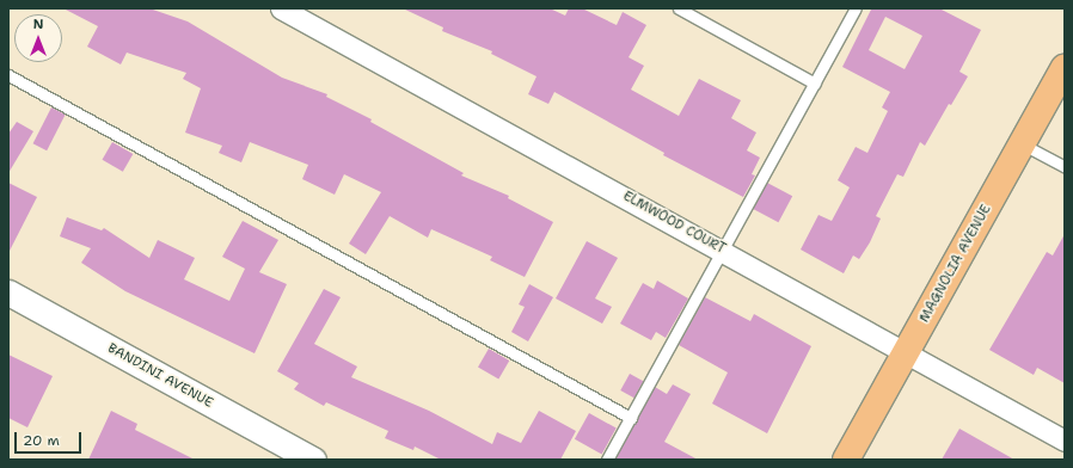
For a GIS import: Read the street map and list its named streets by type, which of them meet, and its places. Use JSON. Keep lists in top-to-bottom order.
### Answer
{
  "streets": {
    "main road": ["MAGNOLIA AVENUE"],
    "street": ["ELMWOOD COURT", "BANDINI AVENUE"]
  },
  "crossings": [
    ["ELMWOOD COURT", "MAGNOLIA AVENUE"]
  ],
  "scale_bar": "20 m",
  "north": "top"
}
